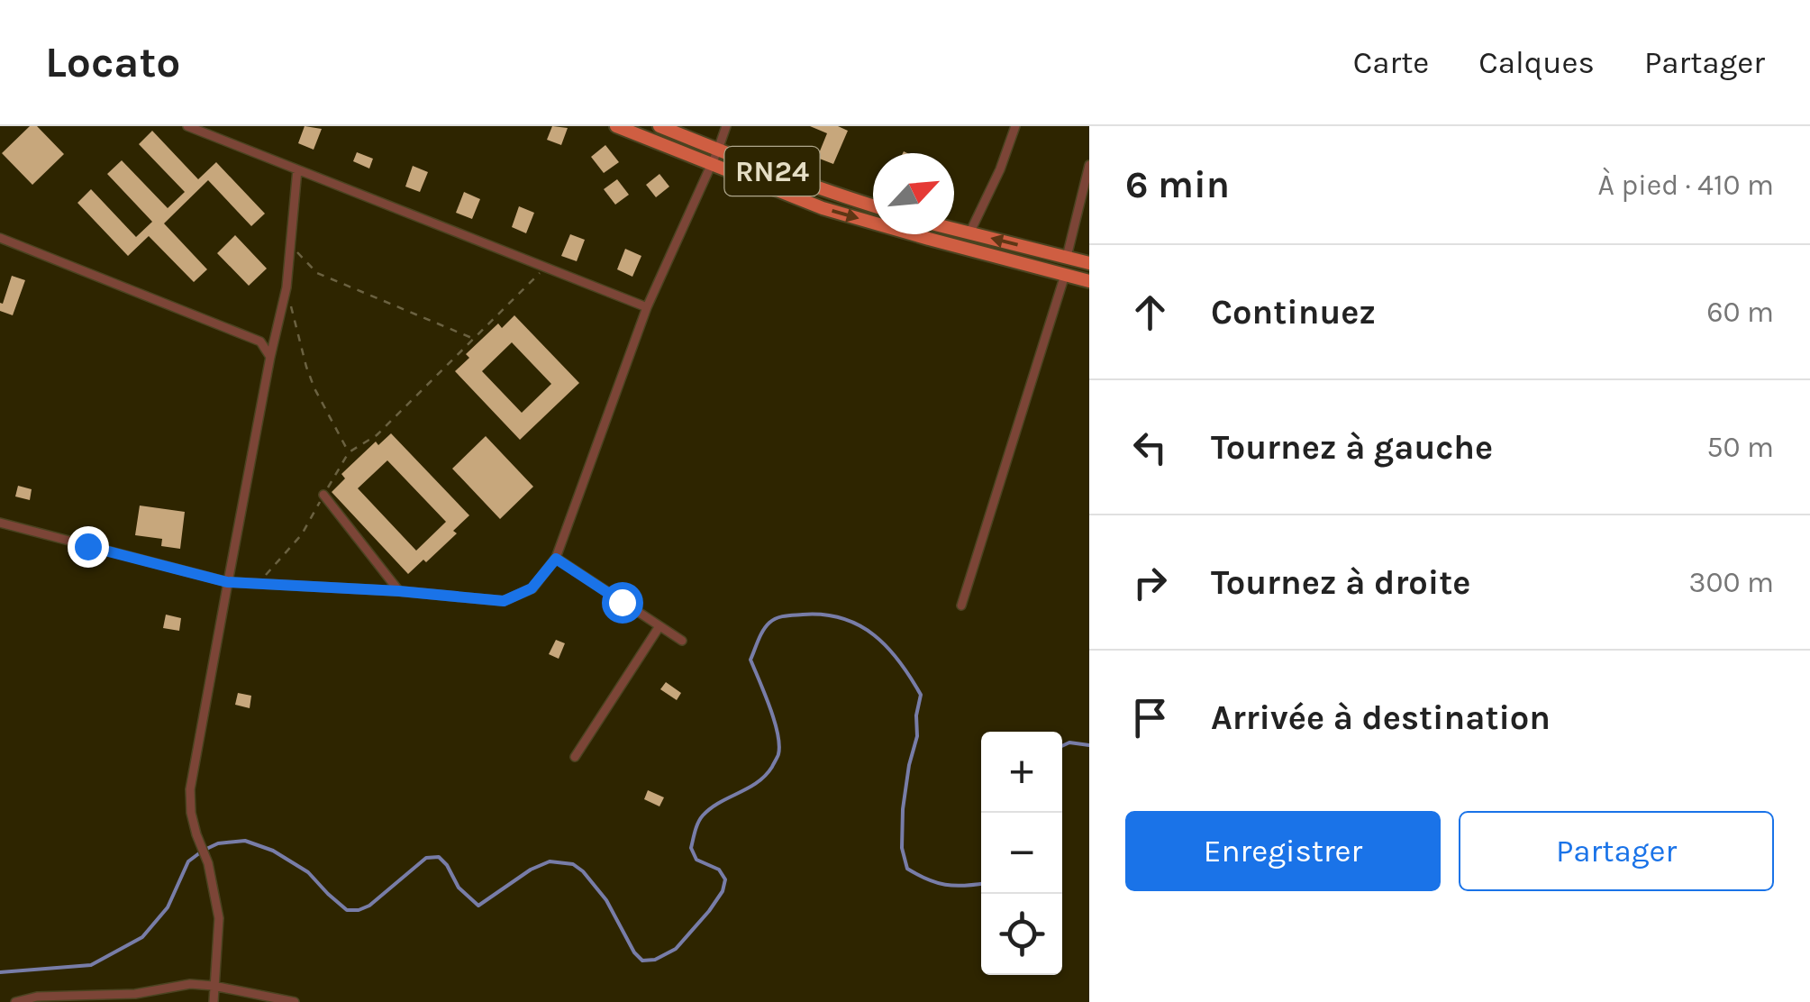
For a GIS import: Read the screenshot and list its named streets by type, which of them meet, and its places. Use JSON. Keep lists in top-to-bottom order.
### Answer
{
  "streets": {
    "main road": ["RN24"]
  },
  "north": "top right",
  "page": {
    "header": "Locato",
    "nav": ["Carte", "Calques", "Partager"],
    "heading": ["6 min", "À pied · 410 m"],
    "list": [
      ["Continuez", "60 m"],
      ["Tournez à gauche", "50 m"],
      ["Tournez à droite", "300 m"],
      "Arrivée à destination"
    ],
    "map_buttons": ["+", "−"],
    "buttons": ["Enregistrer", "Partager"]
  }
}
